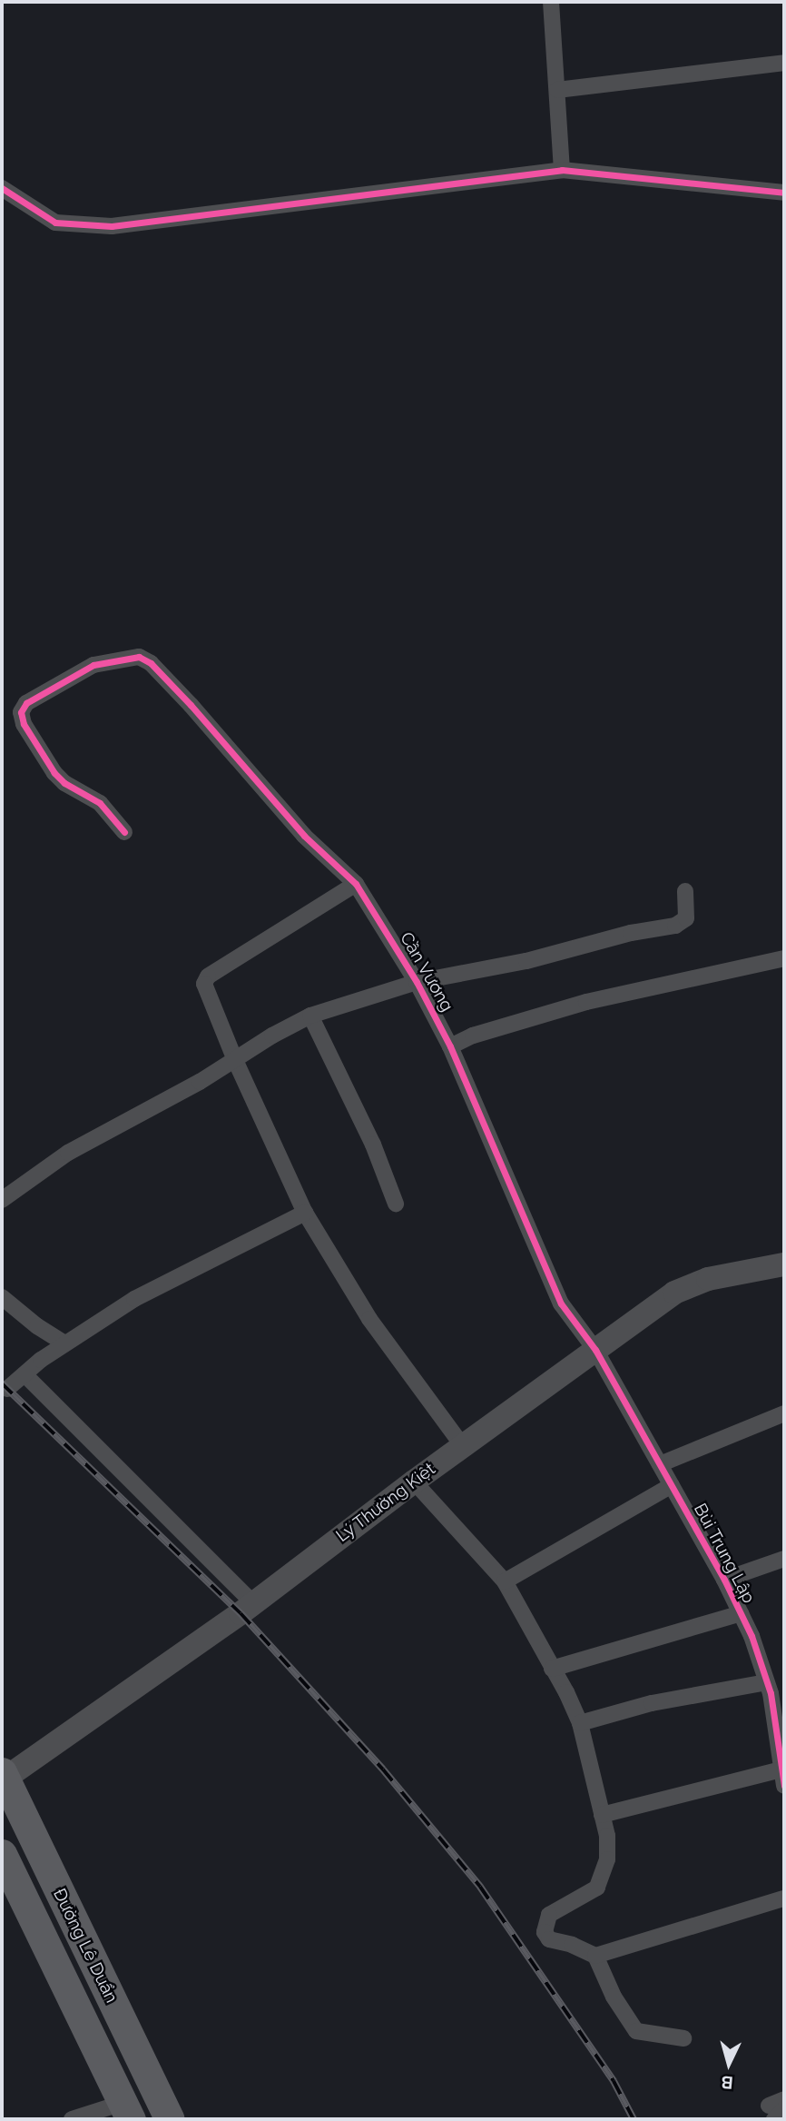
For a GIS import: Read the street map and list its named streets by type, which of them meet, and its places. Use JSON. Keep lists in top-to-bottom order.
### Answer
{
  "streets": {
    "highway": ["Đường Lê Duẩn"],
    "main road": ["Lý Thường Kiệt"],
    "street": ["Cần Vương", "Bùi Trung Lập"]
  },
  "crossings": [
    ["Cần Vương", "Lý Thường Kiệt"],
    ["Cần Vương", "Bùi Trung Lập"],
    ["Lý Thường Kiệt", "Bùi Trung Lập"],
    ["Lý Thường Kiệt", "Đường Lê Duẩn"]
  ],
  "north": "bottom"
}
